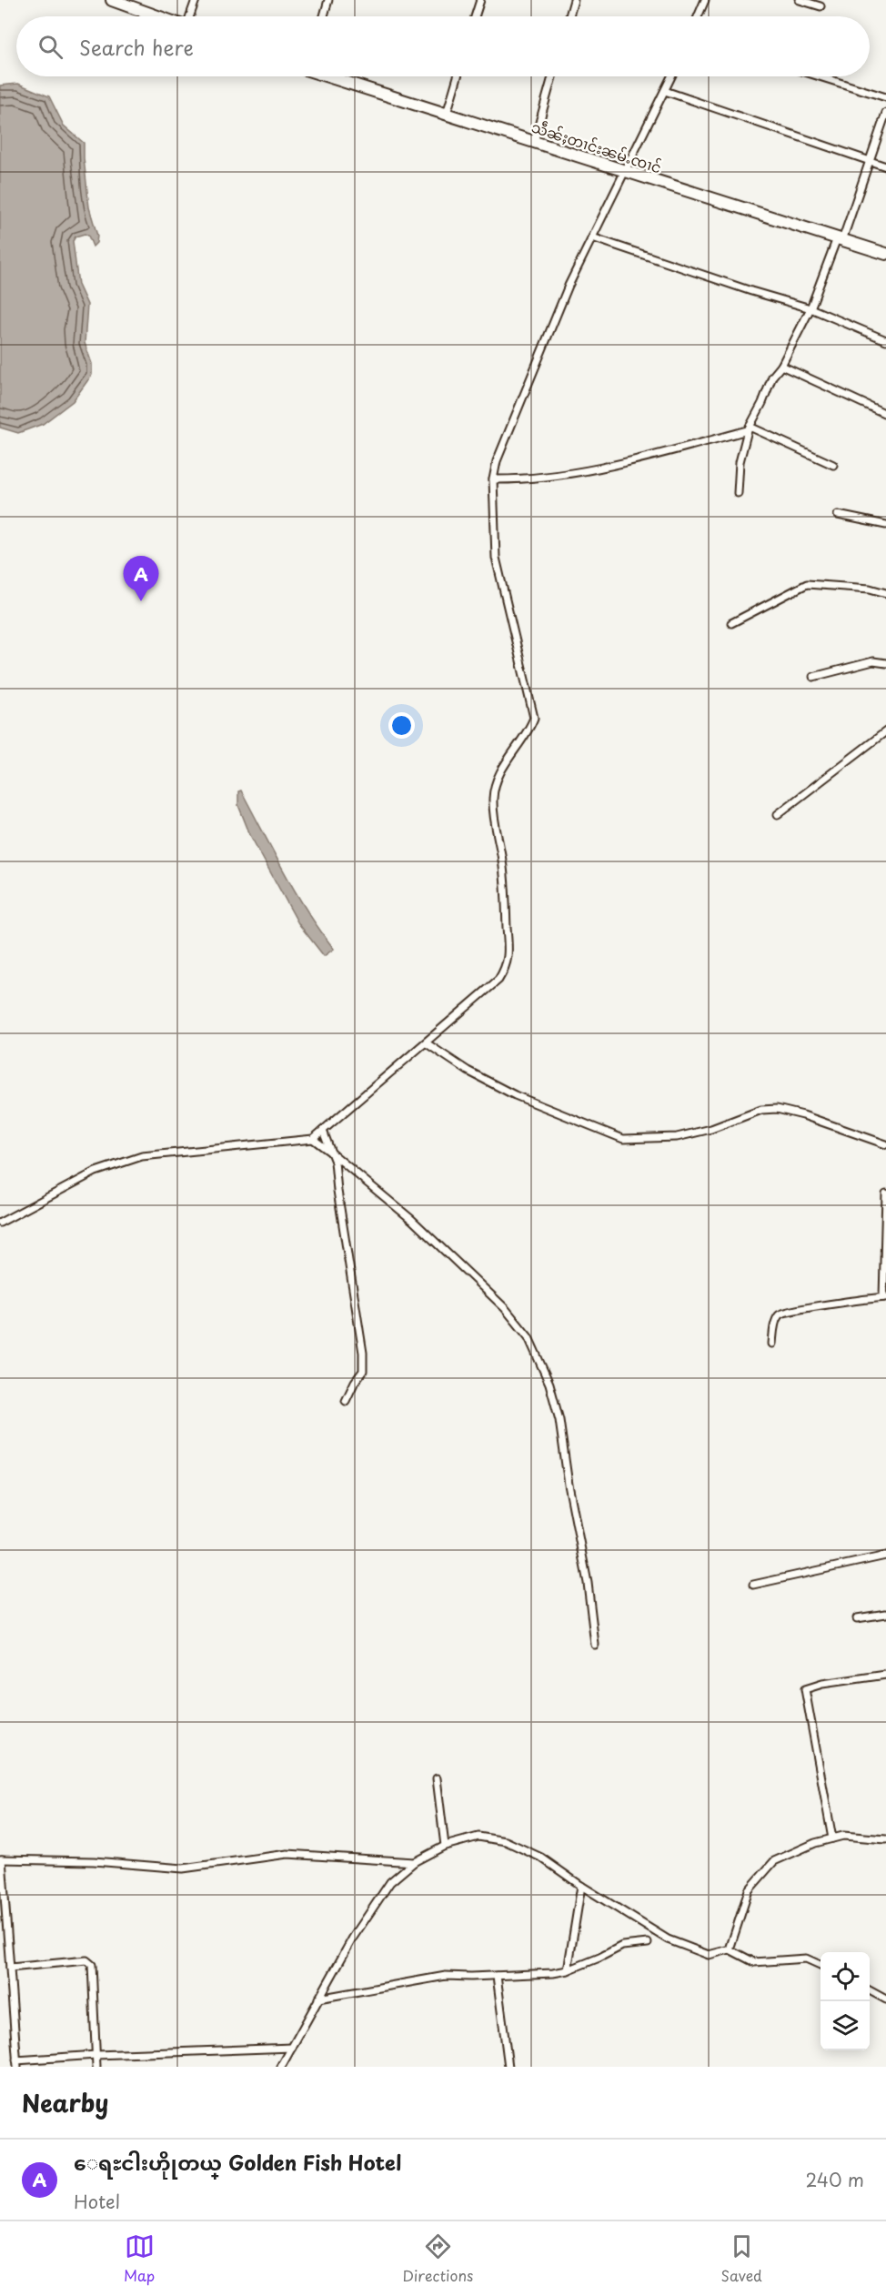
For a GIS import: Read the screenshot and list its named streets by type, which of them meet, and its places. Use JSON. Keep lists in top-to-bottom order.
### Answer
{
  "streets": {
    "highway": ["သဵၼ်ႈတၢင်းၼမ်ႉၸၢင်"]
  },
  "page": {
    "search": "Search here",
    "pins": "A",
    "heading": "Nearby",
    "list": [
      {
        "mark": "A",
        "name": "ေရႊငါးဟိုုတယ္ Golden Fish Hotel",
        "note": "Hotel",
        "value": "240 m"
      }
    ],
    "nav": ["Map", "Directions", "Saved"]
  }
}
